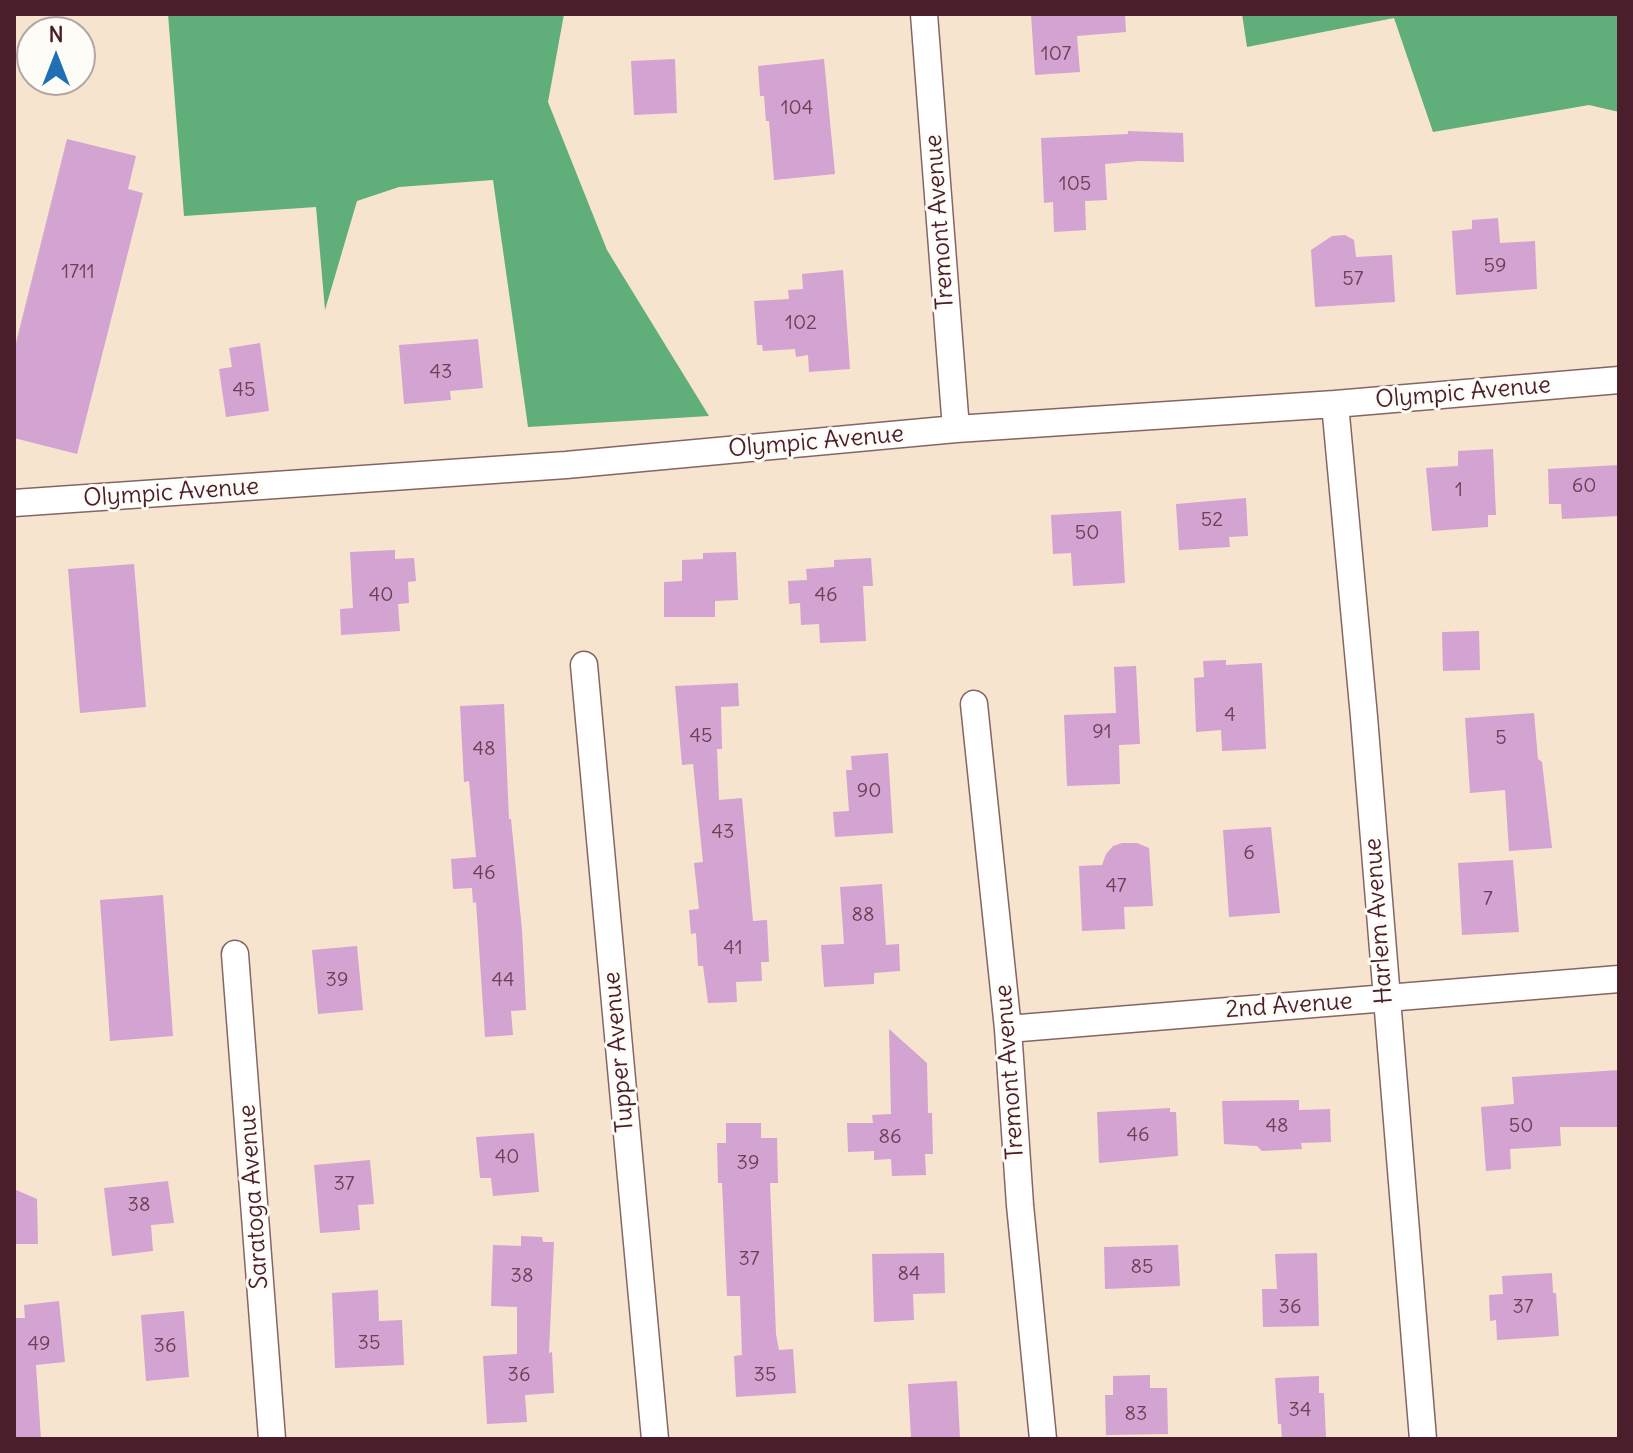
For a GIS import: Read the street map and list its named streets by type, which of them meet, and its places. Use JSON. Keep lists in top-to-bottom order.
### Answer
{
  "streets": {
    "street": [
      "Tremont Avenue",
      "Olympic Avenue",
      "Harlem Avenue",
      "2nd Avenue",
      "Tupper Avenue",
      "Saratoga Avenue"
    ]
  },
  "crossings": [
    ["Tremont Avenue", "Olympic Avenue"],
    ["Tremont Avenue", "2nd Avenue"],
    ["Olympic Avenue", "Harlem Avenue"],
    ["Harlem Avenue", "2nd Avenue"]
  ],
  "house_numbers": [
    "107",
    "104",
    "105",
    "59",
    "1711",
    "57",
    "102",
    "43",
    "45",
    "60",
    "1",
    "52",
    "50",
    "40",
    "46",
    "4",
    "91",
    "45",
    "5",
    "48",
    "90",
    "43",
    "6",
    "46",
    "47",
    "7",
    "88",
    "41",
    "39",
    "44",
    "48",
    "50",
    "46",
    "86",
    "40",
    "39",
    "37",
    "38",
    "37",
    "85",
    "84",
    "38",
    "36",
    "37",
    "35",
    "49",
    "36",
    "36",
    "35",
    "34",
    "83"
  ],
  "north": "top"
}
